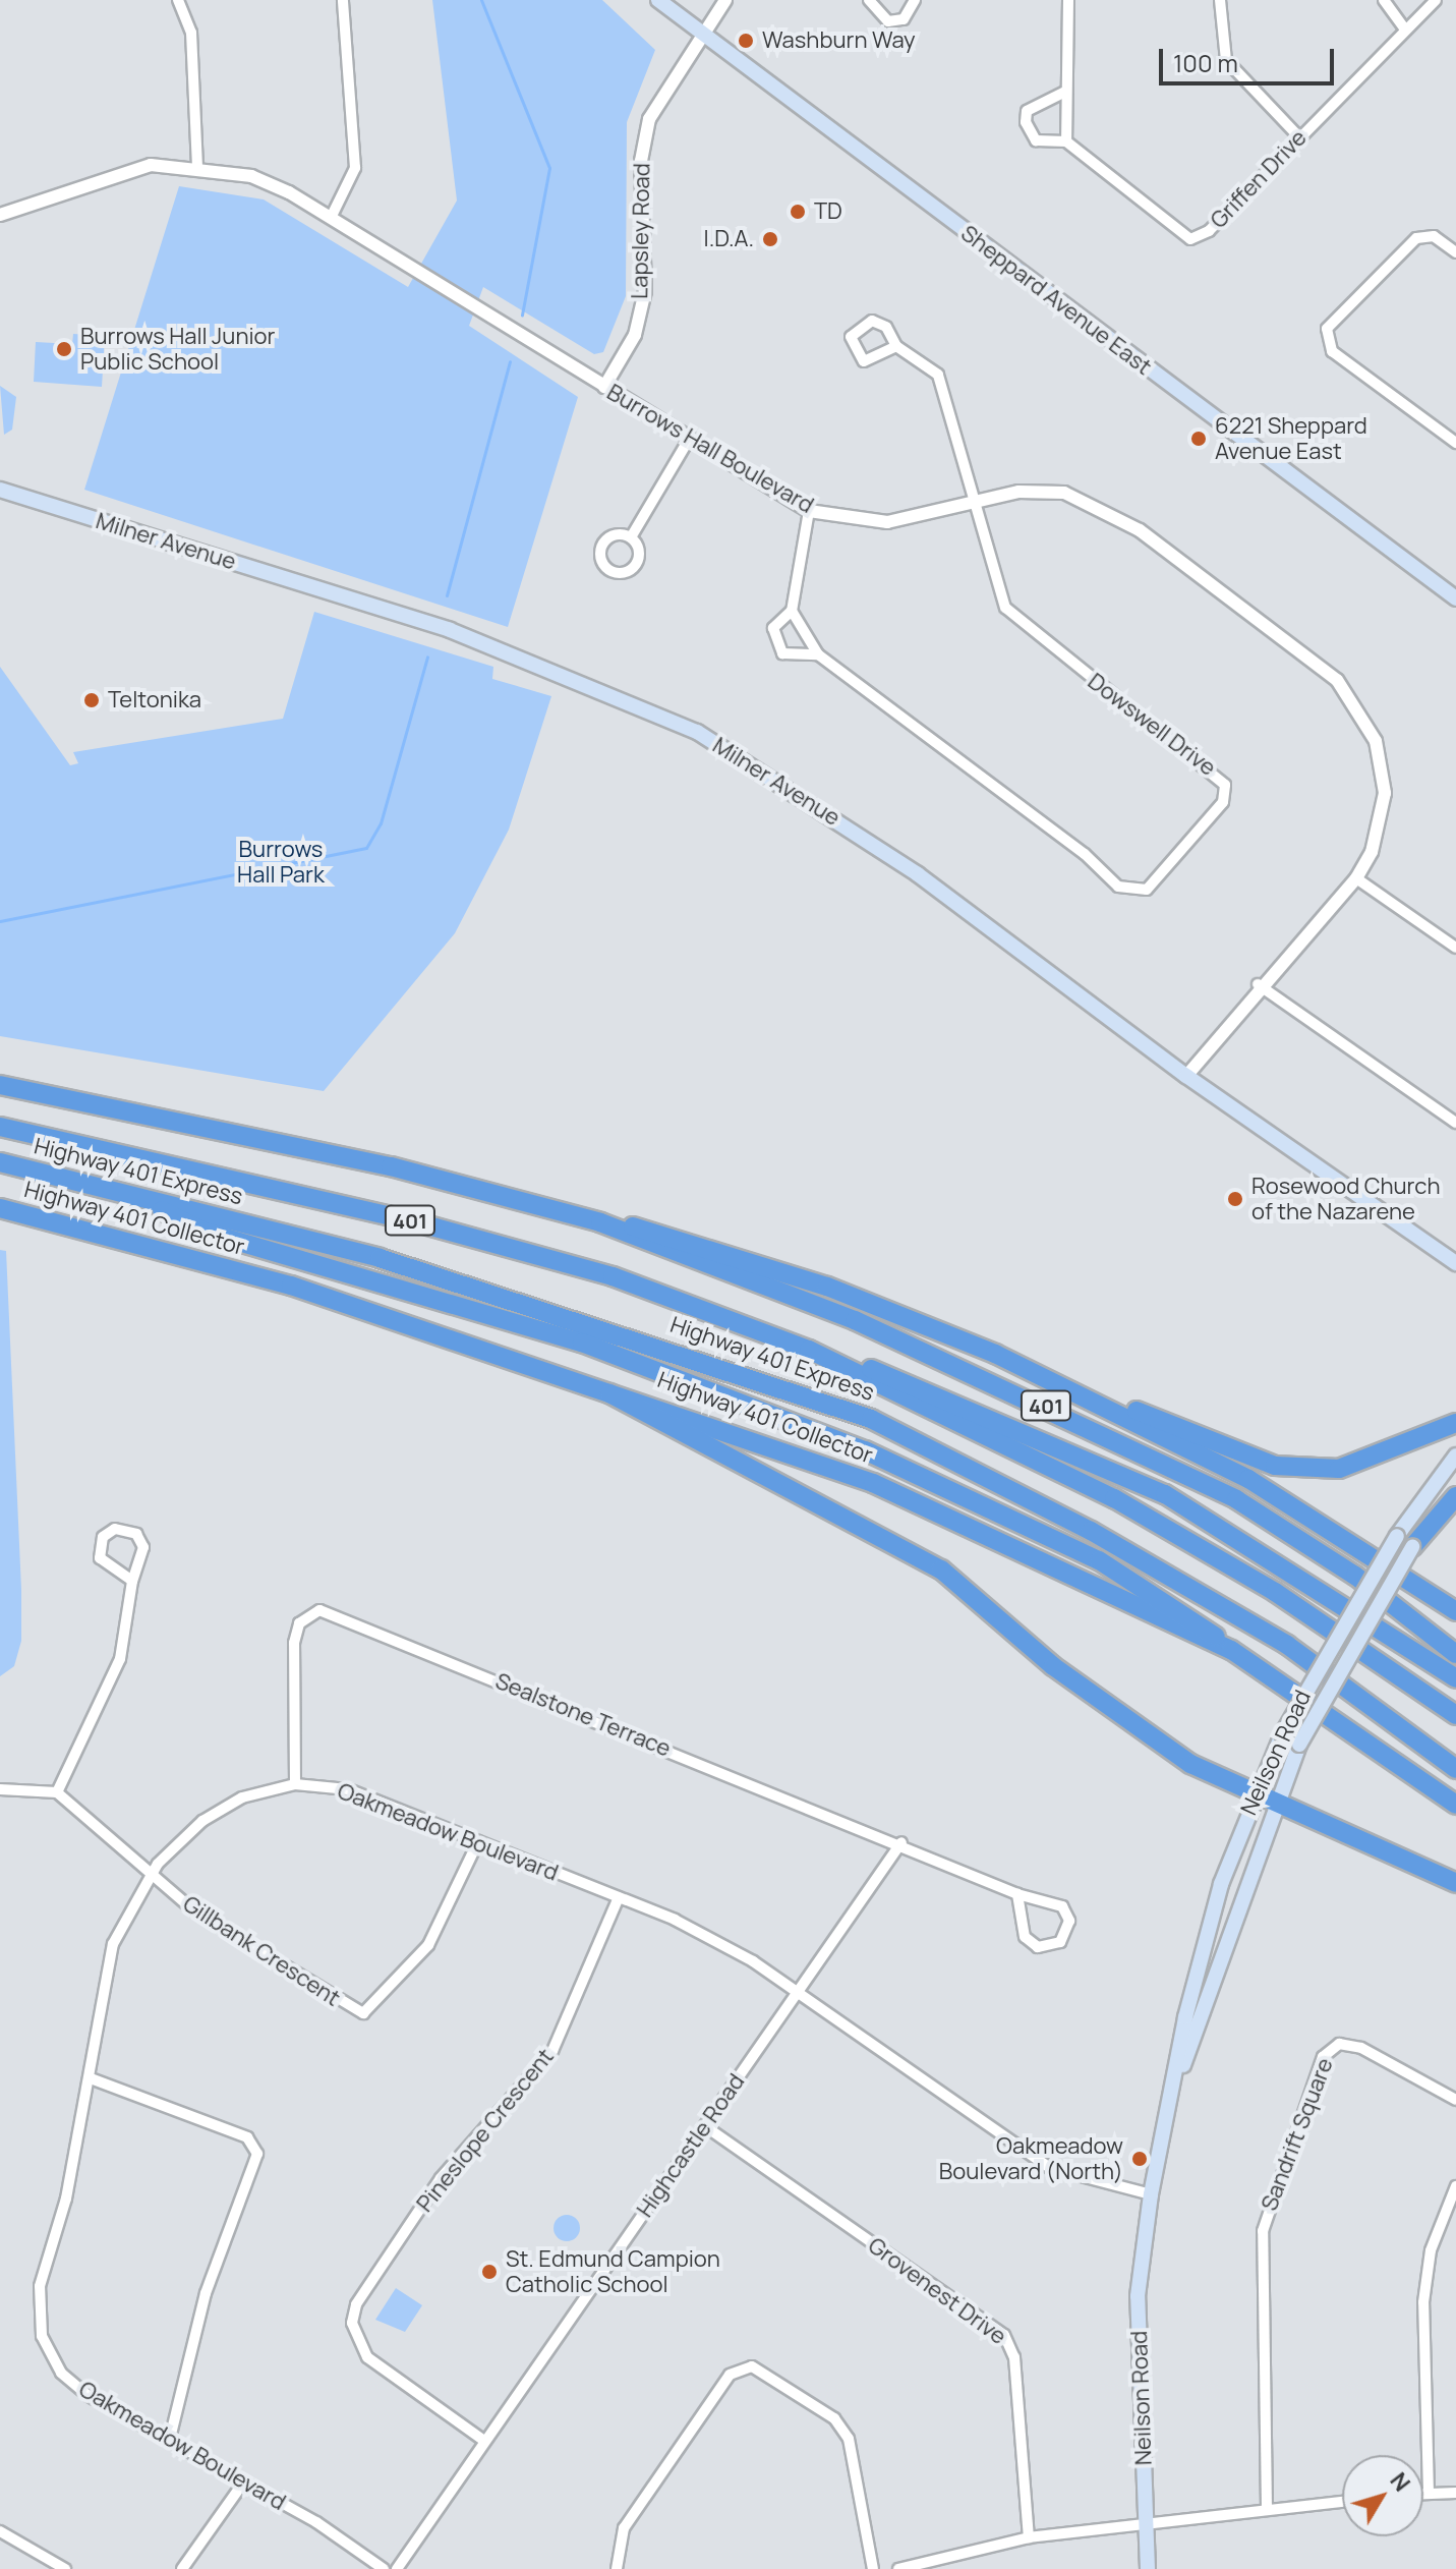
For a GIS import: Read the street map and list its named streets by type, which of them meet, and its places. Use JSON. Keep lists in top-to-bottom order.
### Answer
{
  "streets": {
    "highway": ["Highway 401 Express", "Highway 401 Collector", "401"],
    "main road": ["Sheppard Avenue East", "Milner Avenue", "Neilson Road"],
    "street": [
      "Griffen Drive",
      "Lapsley Road",
      "Burrows Hall Boulevard",
      "Dowswell Drive",
      "Sealstone Terrace",
      "Oakmeadow Boulevard",
      "Gillbank Crescent",
      "Pineslope Crescent",
      "Sandrift Square",
      "Highcastle Road",
      "Grovenest Drive"
    ]
  },
  "crossings": [
    ["Lapsley Road", "Sheppard Avenue East"],
    ["Lapsley Road", "Burrows Hall Boulevard"],
    ["Burrows Hall Boulevard", "Milner Avenue"],
    ["Burrows Hall Boulevard", "Dowswell Drive"],
    ["Sealstone Terrace", "Oakmeadow Boulevard"],
    ["Sealstone Terrace", "Highcastle Road"],
    ["Neilson Road", "Oakmeadow Boulevard"],
    ["Oakmeadow Boulevard", "Gillbank Crescent"],
    ["Oakmeadow Boulevard", "Pineslope Crescent"],
    ["Oakmeadow Boulevard", "Highcastle Road"],
    ["Pineslope Crescent", "Highcastle Road"],
    ["Highcastle Road", "Grovenest Drive"]
  ],
  "parks": ["Burrows Hall Park"],
  "places": [
    "Washburn Way",
    "TD",
    "I.D.A.",
    "Burrows Hall Junior Public School",
    "6221 Sheppard Avenue East",
    "Teltonika",
    "Rosewood Church of the Nazarene",
    "Oakmeadow Boulevard (North)",
    "St. Edmund Campion Catholic School"
  ],
  "scale_bar": "100 m",
  "north": "top right"
}
